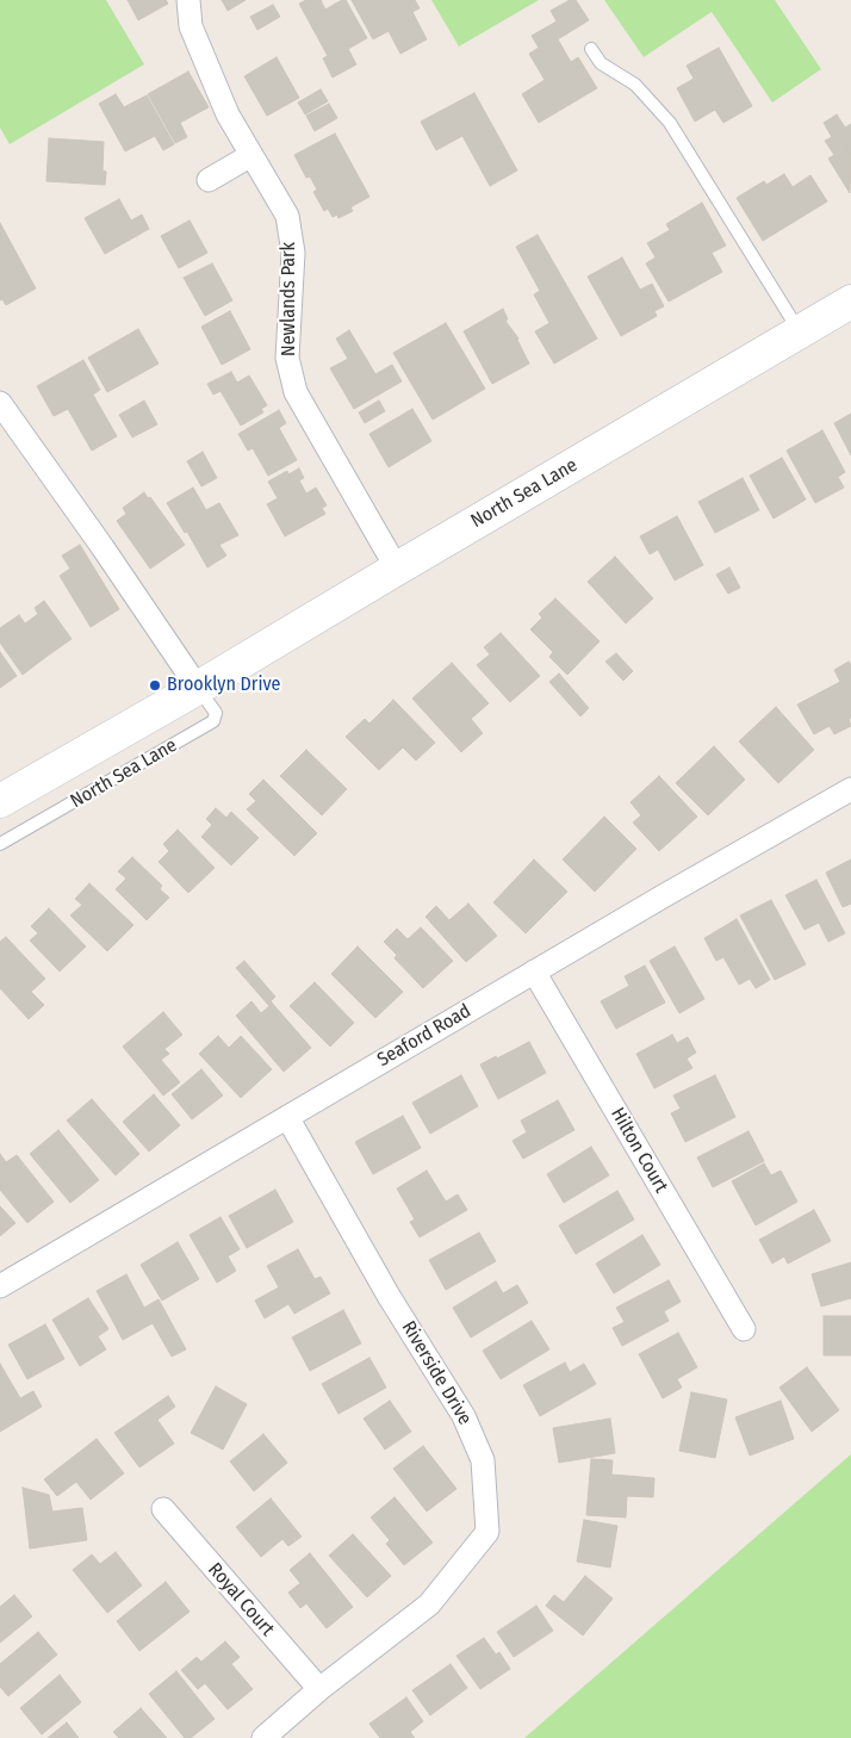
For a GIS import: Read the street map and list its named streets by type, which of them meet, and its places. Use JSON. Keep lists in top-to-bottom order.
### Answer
{
  "streets": {
    "street": [
      "Newlands Park",
      "North Sea Lane",
      "Seaford Road",
      "Hilton Court",
      "Riverside Drive",
      "Royal Court"
    ]
  },
  "crossings": [
    ["Newlands Park", "North Sea Lane"],
    ["Seaford Road", "Hilton Court"],
    ["Seaford Road", "Riverside Drive"],
    ["Riverside Drive", "Royal Court"]
  ],
  "places": ["Brooklyn Drive"]
}
